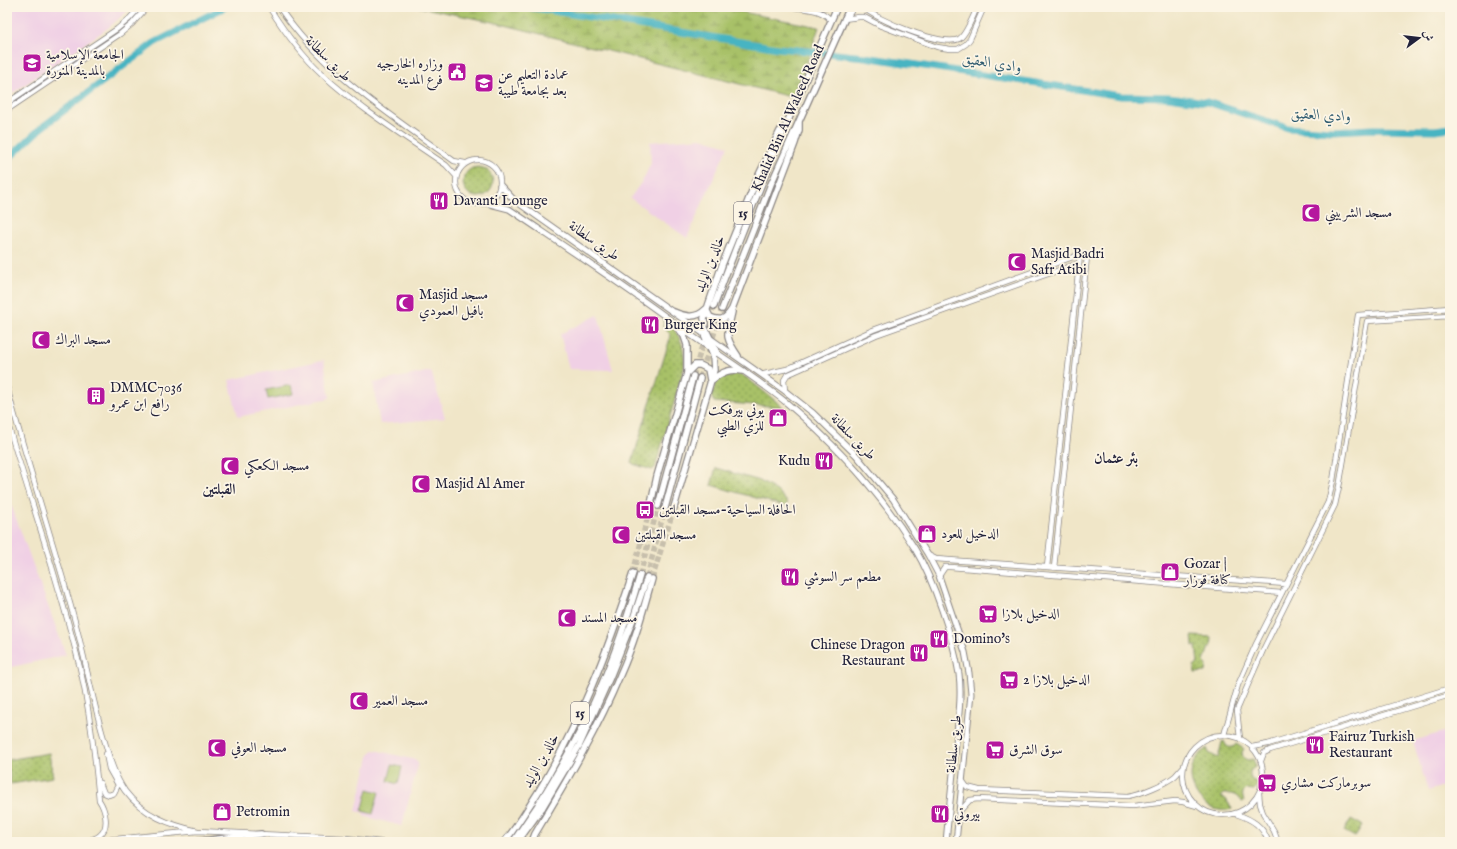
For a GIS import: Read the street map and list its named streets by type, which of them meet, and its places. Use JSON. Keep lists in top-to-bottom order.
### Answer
{
  "streets": {
    "highway": ["Khalid Bin Al Waleed Road", "15", "خالد بن الوليد"],
    "main road": ["طريق سلطانة"]
  },
  "crossings": [
    ["طريق سلطانة", "خالد بن الوليد"],
    ["Khalid Bin Al Waleed Road", "15"],
    ["Khalid Bin Al Waleed Road", "خالد بن الوليد"],
    ["15", "خالد بن الوليد"]
  ],
  "districts": ["بئر عثمان", "القبلتين"],
  "water": ["وادي العقيق"],
  "places": {
    "school or university": ["الجامعة الإسلامية بالمدينة المنورة", "عمادة التعليم عن بعد بجامعة طيبة"],
    "public building": ["وزاره الخارجيه فرع المدينه"],
    "restaurant": [
      "Davanti Lounge",
      "Burger King",
      "Kudu",
      "مطعم سر السوشي",
      "Domino's",
      "Chinese Dragon Restaurant",
      "Fairuz Turkish Restaurant",
      "بيروتي"
    ],
    "mosque": [
      "مسجد الشربيني",
      "Masjid Badri Safr Atibi",
      "Masjid مسجد بافيل العمودي",
      "مسجد البراك",
      "مسجد الكعكي",
      "Masjid Al Amer",
      "مسجد القبلتين",
      "مسجد المسند",
      "مسجد العمير",
      "مسجد العوفي"
    ],
    "building": ["DMMC7036 رافع ابن عمرو"],
    "shop": [
      "يوني بيرفكت للزي الطبي",
      "الدخيل للعود",
      "Gozar | كنافة قوزار",
      "Petromin"
    ],
    "bus stop": ["الحافلة السياحية-مسجد القبلتين"],
    "supermarket": [
      "الدخیل بلازا",
      "الدخیل بلازا 2",
      "سوق الشرق",
      "سوبرماركت مشاري"
    ]
  },
  "north": "right"
}
